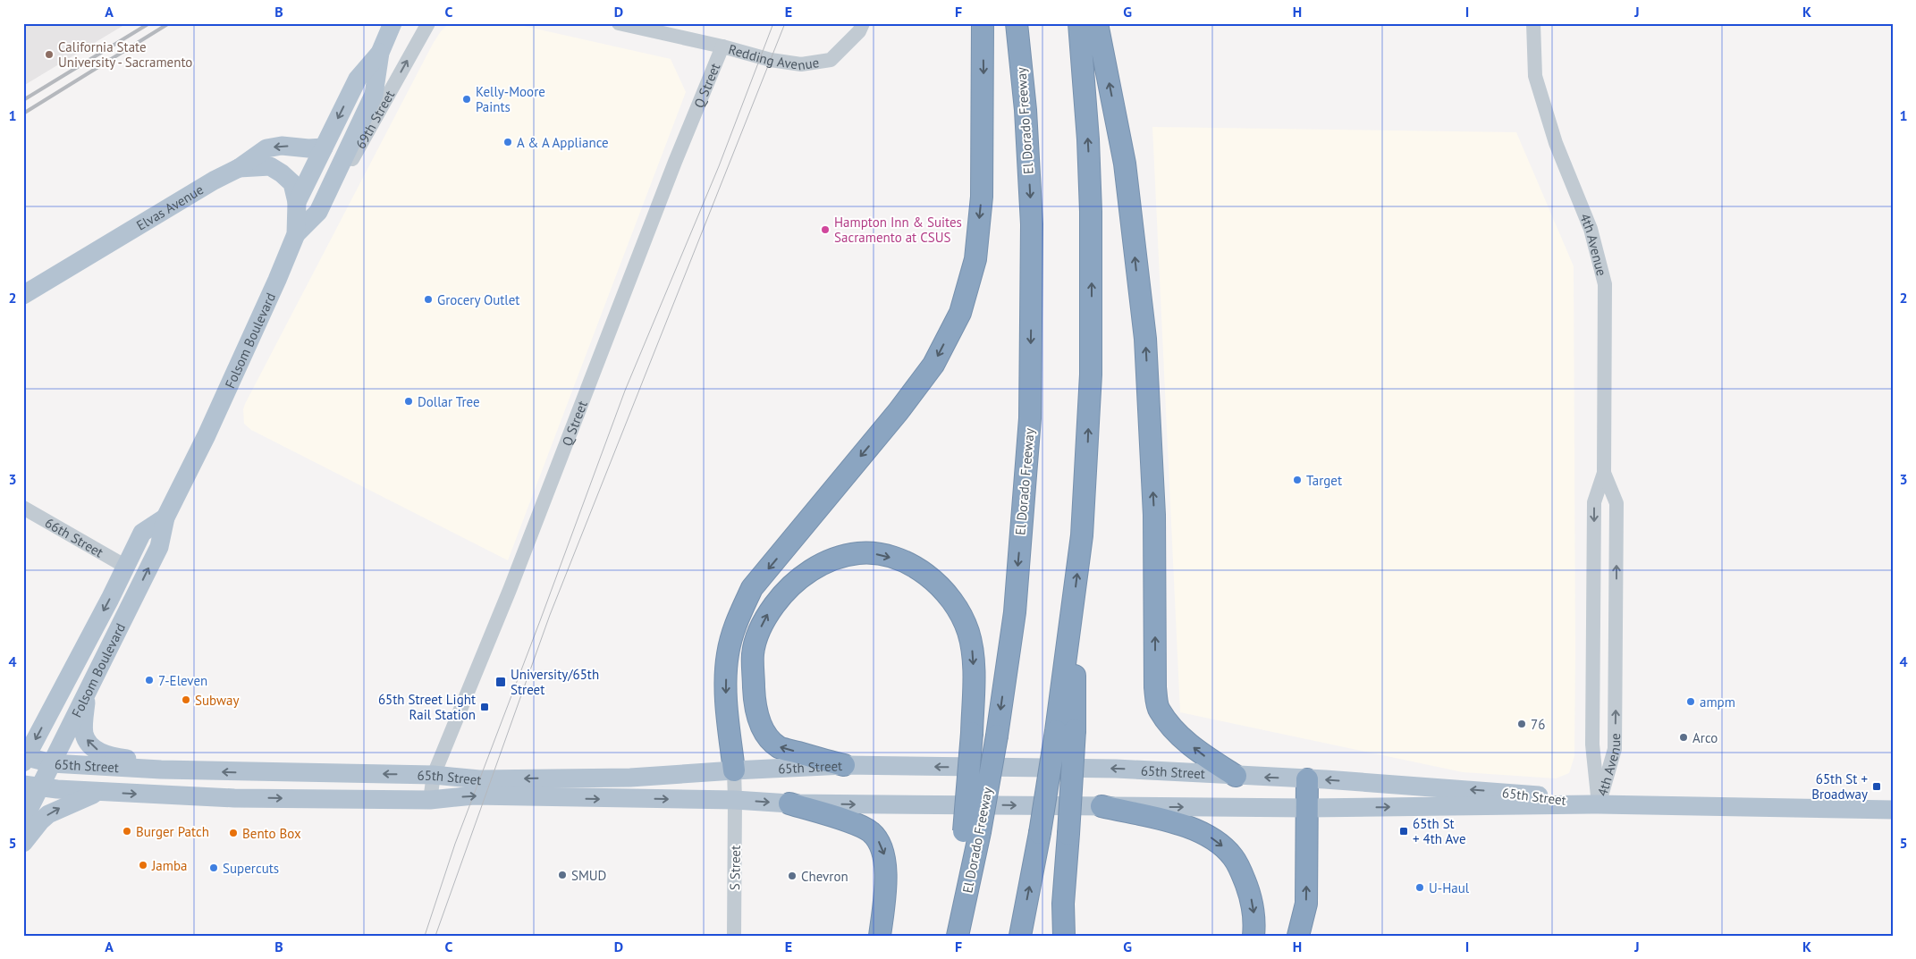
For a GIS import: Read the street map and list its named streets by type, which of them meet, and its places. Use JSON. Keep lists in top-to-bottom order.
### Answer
{
  "streets": {
    "highway": ["El Dorado Freeway"],
    "main road": ["Elvas Avenue", "Folsom Boulevard", "65th Street"],
    "street": [
      "Redding Avenue",
      "Q Street",
      "69th Street",
      "4th Avenue",
      "66th Street",
      "S Street"
    ]
  },
  "crossings": [
    ["Redding Avenue", "Q Street"],
    ["Q Street", "65th Street"],
    ["69th Street", "Folsom Boulevard"],
    ["Elvas Avenue", "Folsom Boulevard"],
    ["4th Avenue", "65th Street"],
    ["Folsom Boulevard", "66th Street"],
    ["Folsom Boulevard", "65th Street"],
    ["65th Street", "S Street"]
  ],
  "one_way": ["69th Street"],
  "places": {
    "other": [
      "California State University - Sacramento",
      "Kelly-Moore Paints",
      "A & A Appliance",
      "Hampton Inn & Suites Sacramento at CSUS",
      "Grocery Outlet",
      "Dollar Tree",
      "Target",
      "7-Eleven",
      "Subway",
      "ampm",
      "76",
      "Arco",
      "Burger Patch",
      "Bento Box",
      "Jamba",
      "Supercuts",
      "SMUD",
      "Chevron",
      "U-Haul"
    ],
    "transit": [
      "University/65th Street",
      "65th Street Light Rail Station",
      "65th St + Broadway",
      "65th St + 4th Ave"
    ]
  },
  "grid": {
    "columns": [
      "A",
      "B",
      "C",
      "D",
      "E",
      "F",
      "G",
      "H",
      "I",
      "J",
      "K"
    ],
    "rows": [
      "1",
      "2",
      "3",
      "4",
      "5"
    ]
  }
}
